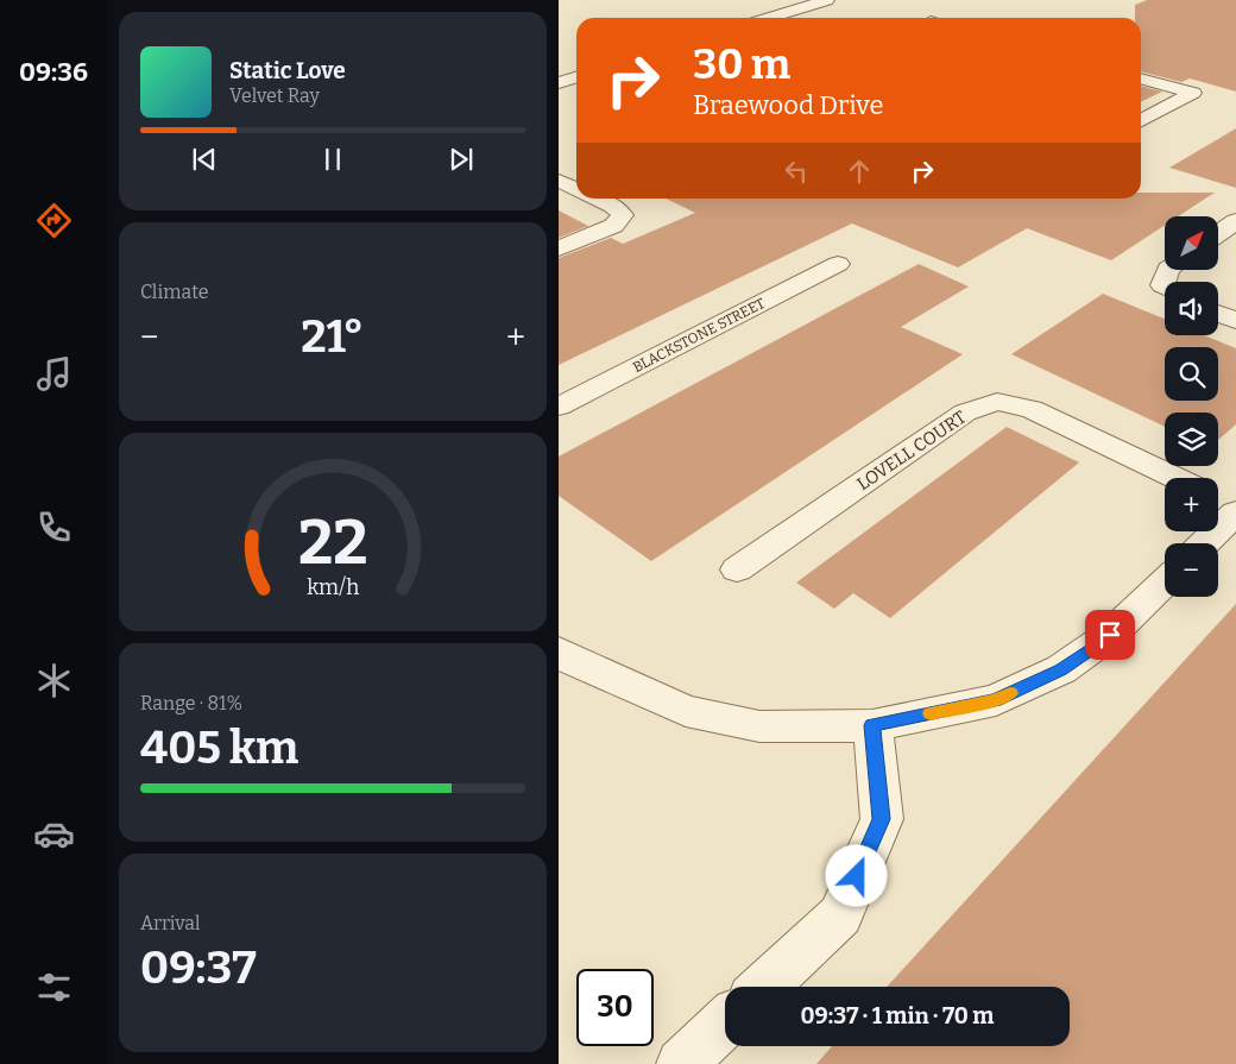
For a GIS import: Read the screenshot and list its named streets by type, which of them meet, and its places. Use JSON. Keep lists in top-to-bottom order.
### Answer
{
  "streets": {
    "street": ["BLACKSTONE STREET", "LOVELL COURT"]
  },
  "north": "top right",
  "page": {
    "tabs": "09:36",
    "turn": ["30 m", "Braewood Drive"],
    "song": ["Static Love", "Velvet Ray"],
    "map_buttons": ["+", "−"],
    "tile": [
      "Climate",
      ["Range · 81%", "405 km"],
      ["Arrival", "09:37"]
    ],
    "heat": ["−", "21°", "+"],
    "limit": "30",
    "trip": "09:37 · 1 min · 70 m",
    "gauge": ["22", "km/h"]
  }
}
